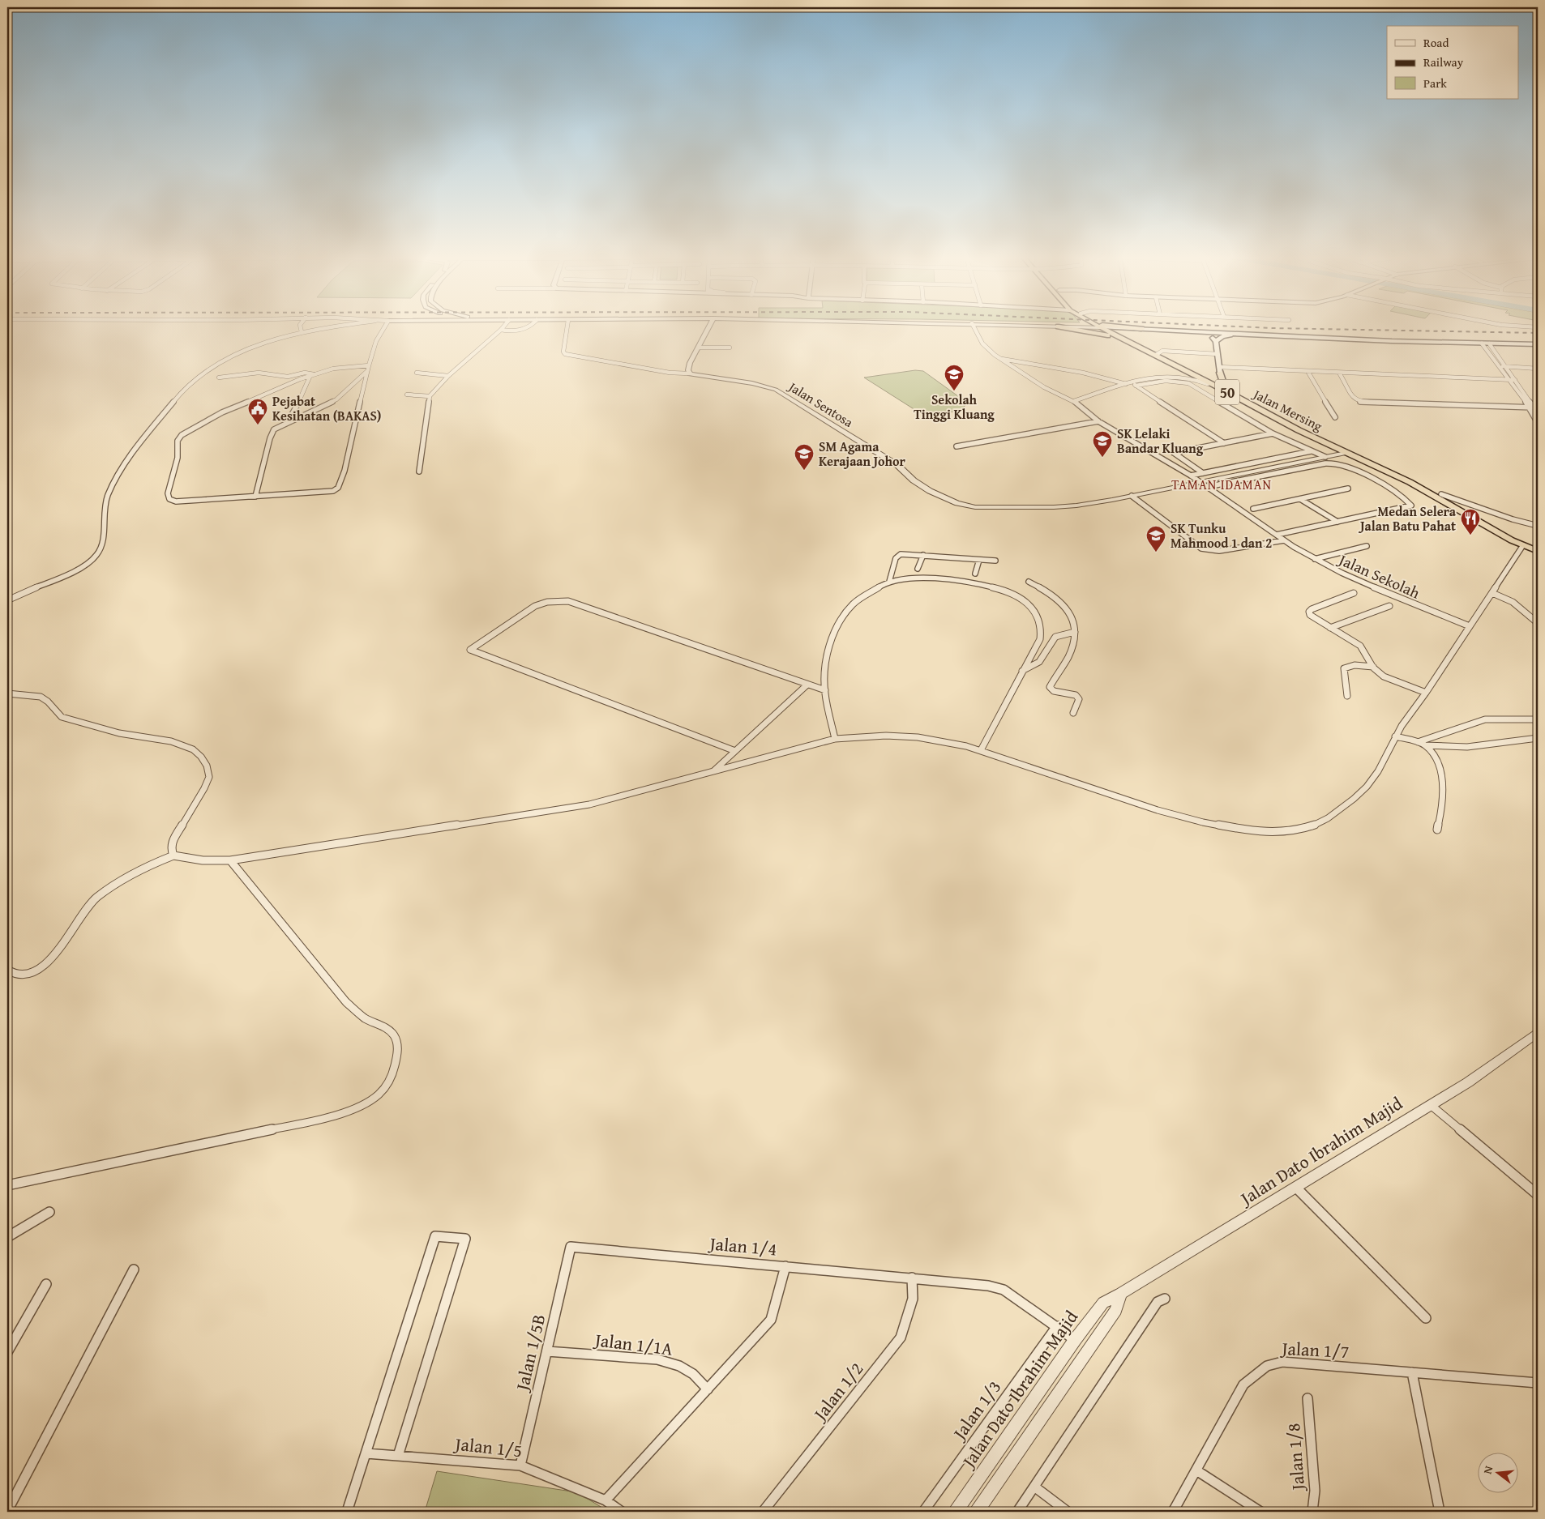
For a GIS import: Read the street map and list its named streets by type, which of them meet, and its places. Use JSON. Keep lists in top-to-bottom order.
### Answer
{
  "streets": {
    "highway": ["50", "Jalan Mersing"],
    "street": [
      "Jalan Sentosa",
      "Jalan Sekolah",
      "Jalan Dato Ibrahim Majid",
      "Jalan 1/4",
      "Jalan 1/1A",
      "Jalan 1/7",
      "Jalan 1/5B",
      "Jalan 1/2",
      "Jalan 1/3",
      "Jalan 1/5",
      "Jalan 1/8"
    ]
  },
  "crossings": [
    ["Jalan Sentosa", "Jalan Mersing"],
    ["Jalan Sentosa", "Jalan Sekolah"],
    ["Jalan Dato Ibrahim Majid", "Jalan 1/4"],
    ["Jalan 1/4", "Jalan 1/5B"],
    ["Jalan 1/4", "Jalan 1/2"],
    ["Jalan 1/4", "Jalan 1/3"],
    ["Jalan 1/1A", "Jalan 1/5B"],
    ["Jalan 1/5B", "Jalan 1/5"]
  ],
  "districts": ["TAMAN IDAMAN"],
  "places": {
    "school or university": [
      "Sekolah Tinggi Kluang",
      "SK Lelaki Bandar Kluang",
      "SM Agama Kerajaan Johor",
      "SK Tunku Mahmood 1 dan 2"
    ],
    "public building": ["Pejabat Kesihatan (BAKAS)"],
    "restaurant": ["Medan Selera Jalan Batu Pahat"]
  },
  "legend": ["Road", "Railway", "Park"],
  "north": "left"
}
